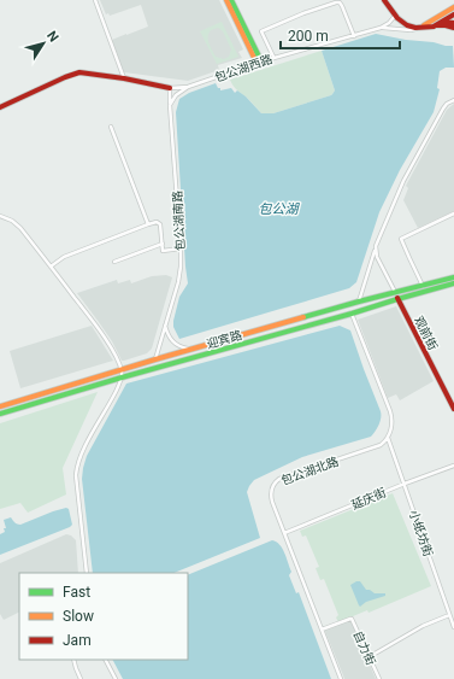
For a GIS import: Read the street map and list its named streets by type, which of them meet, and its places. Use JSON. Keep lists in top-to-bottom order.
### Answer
{
  "streets": {
    "main road": ["观前街", "迎宾路"],
    "street": [
      "包公湖西路",
      "包公湖南路",
      "包公湖北路",
      "延庆街",
      "小纸坊街",
      "自力街"
    ]
  },
  "crossings": [
    ["包公湖西路", "包公湖南路"],
    ["包公湖南路", "迎宾路"],
    ["观前街", "迎宾路"],
    ["包公湖北路", "延庆街"],
    ["包公湖北路", "小纸坊街"],
    ["包公湖北路", "自力街"],
    ["延庆街", "小纸坊街"]
  ],
  "water": ["包公湖"],
  "legend": ["Fast", "Slow", "Jam"],
  "scale_bar": "200 m",
  "north": "top right"
}
